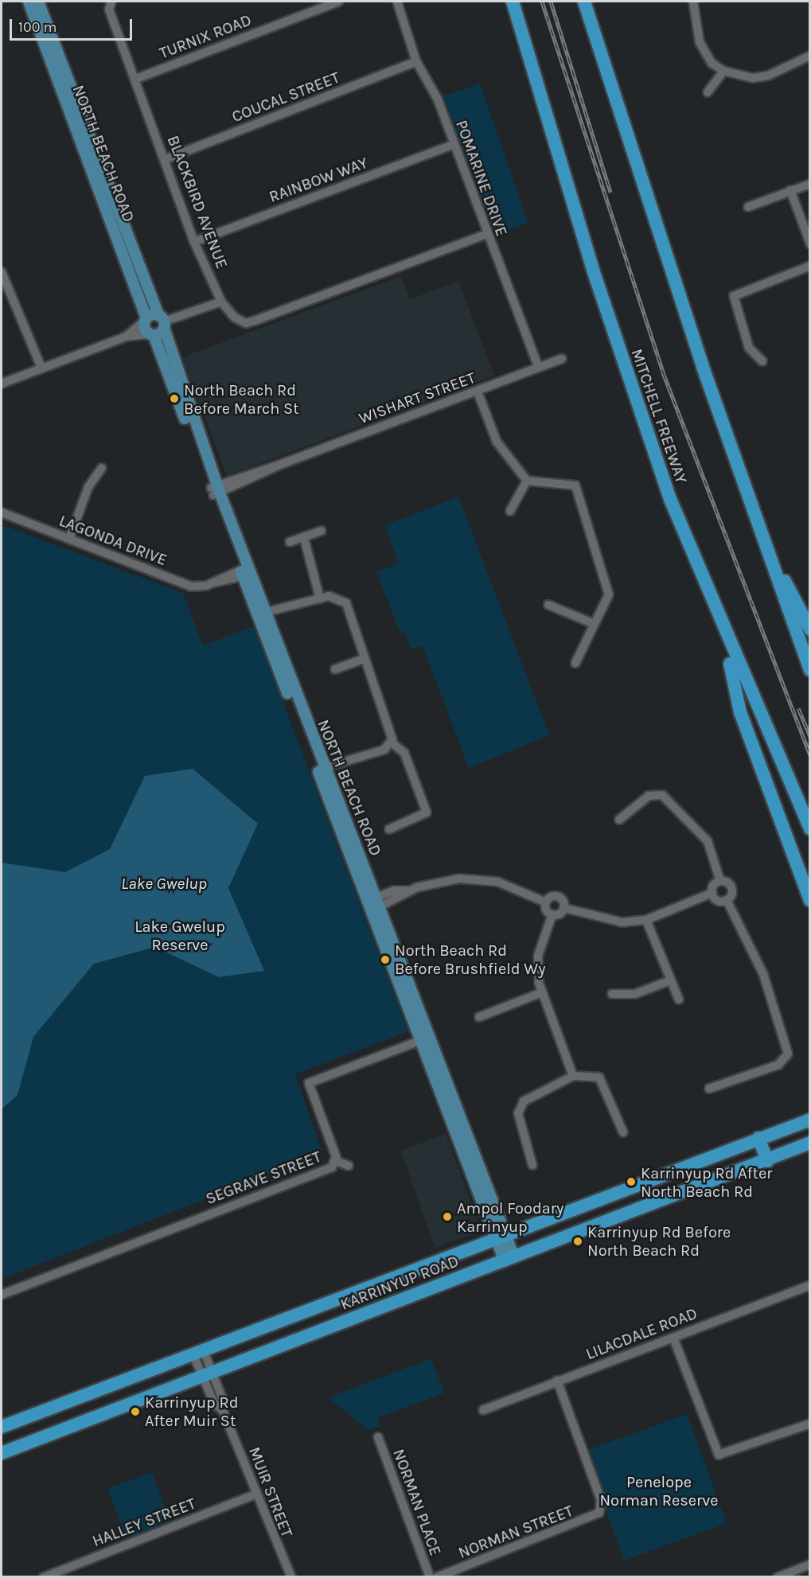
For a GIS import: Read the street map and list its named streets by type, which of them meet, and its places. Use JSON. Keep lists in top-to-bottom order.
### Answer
{
  "streets": {
    "highway": ["MITCHELL FREEWAY", "KARRINYUP ROAD"],
    "main road": ["NORTH BEACH ROAD"],
    "street": [
      "TURNIX ROAD",
      "COUCAL STREET",
      "POMARINE DRIVE",
      "RAINBOW WAY",
      "BLACKBIRD AVENUE",
      "WISHART STREET",
      "LAGONDA DRIVE",
      "SEGRAVE STREET",
      "LILACDALE ROAD",
      "MUIR STREET",
      "NORMAN PLACE",
      "HALLEY STREET",
      "NORMAN STREET"
    ]
  },
  "crossings": [
    ["TURNIX ROAD", "BLACKBIRD AVENUE"],
    ["COUCAL STREET", "POMARINE DRIVE"],
    ["COUCAL STREET", "BLACKBIRD AVENUE"],
    ["NORTH BEACH ROAD", "WISHART STREET"],
    ["NORTH BEACH ROAD", "LAGONDA DRIVE"],
    ["NORTH BEACH ROAD", "SEGRAVE STREET"],
    ["NORTH BEACH ROAD", "KARRINYUP ROAD"],
    ["POMARINE DRIVE", "RAINBOW WAY"],
    ["POMARINE DRIVE", "BLACKBIRD AVENUE"],
    ["POMARINE DRIVE", "WISHART STREET"],
    ["RAINBOW WAY", "BLACKBIRD AVENUE"],
    ["KARRINYUP ROAD", "MUIR STREET"],
    ["LILACDALE ROAD", "NORMAN STREET"],
    ["MUIR STREET", "HALLEY STREET"]
  ],
  "water": ["Lake Gwelup"],
  "parks": ["Lake Gwelup Reserve", "Penelope Norman Reserve"],
  "places": [
    "North Beach Rd Before March St",
    "North Beach Rd Before Brushfield Wy",
    "Karrinyup Rd After North Beach Rd",
    "Ampol Foodary Karrinyup",
    "Karrinyup Rd Before North Beach Rd",
    "Karrinyup Rd After Muir St"
  ],
  "scale_bar": "100 m"
}
